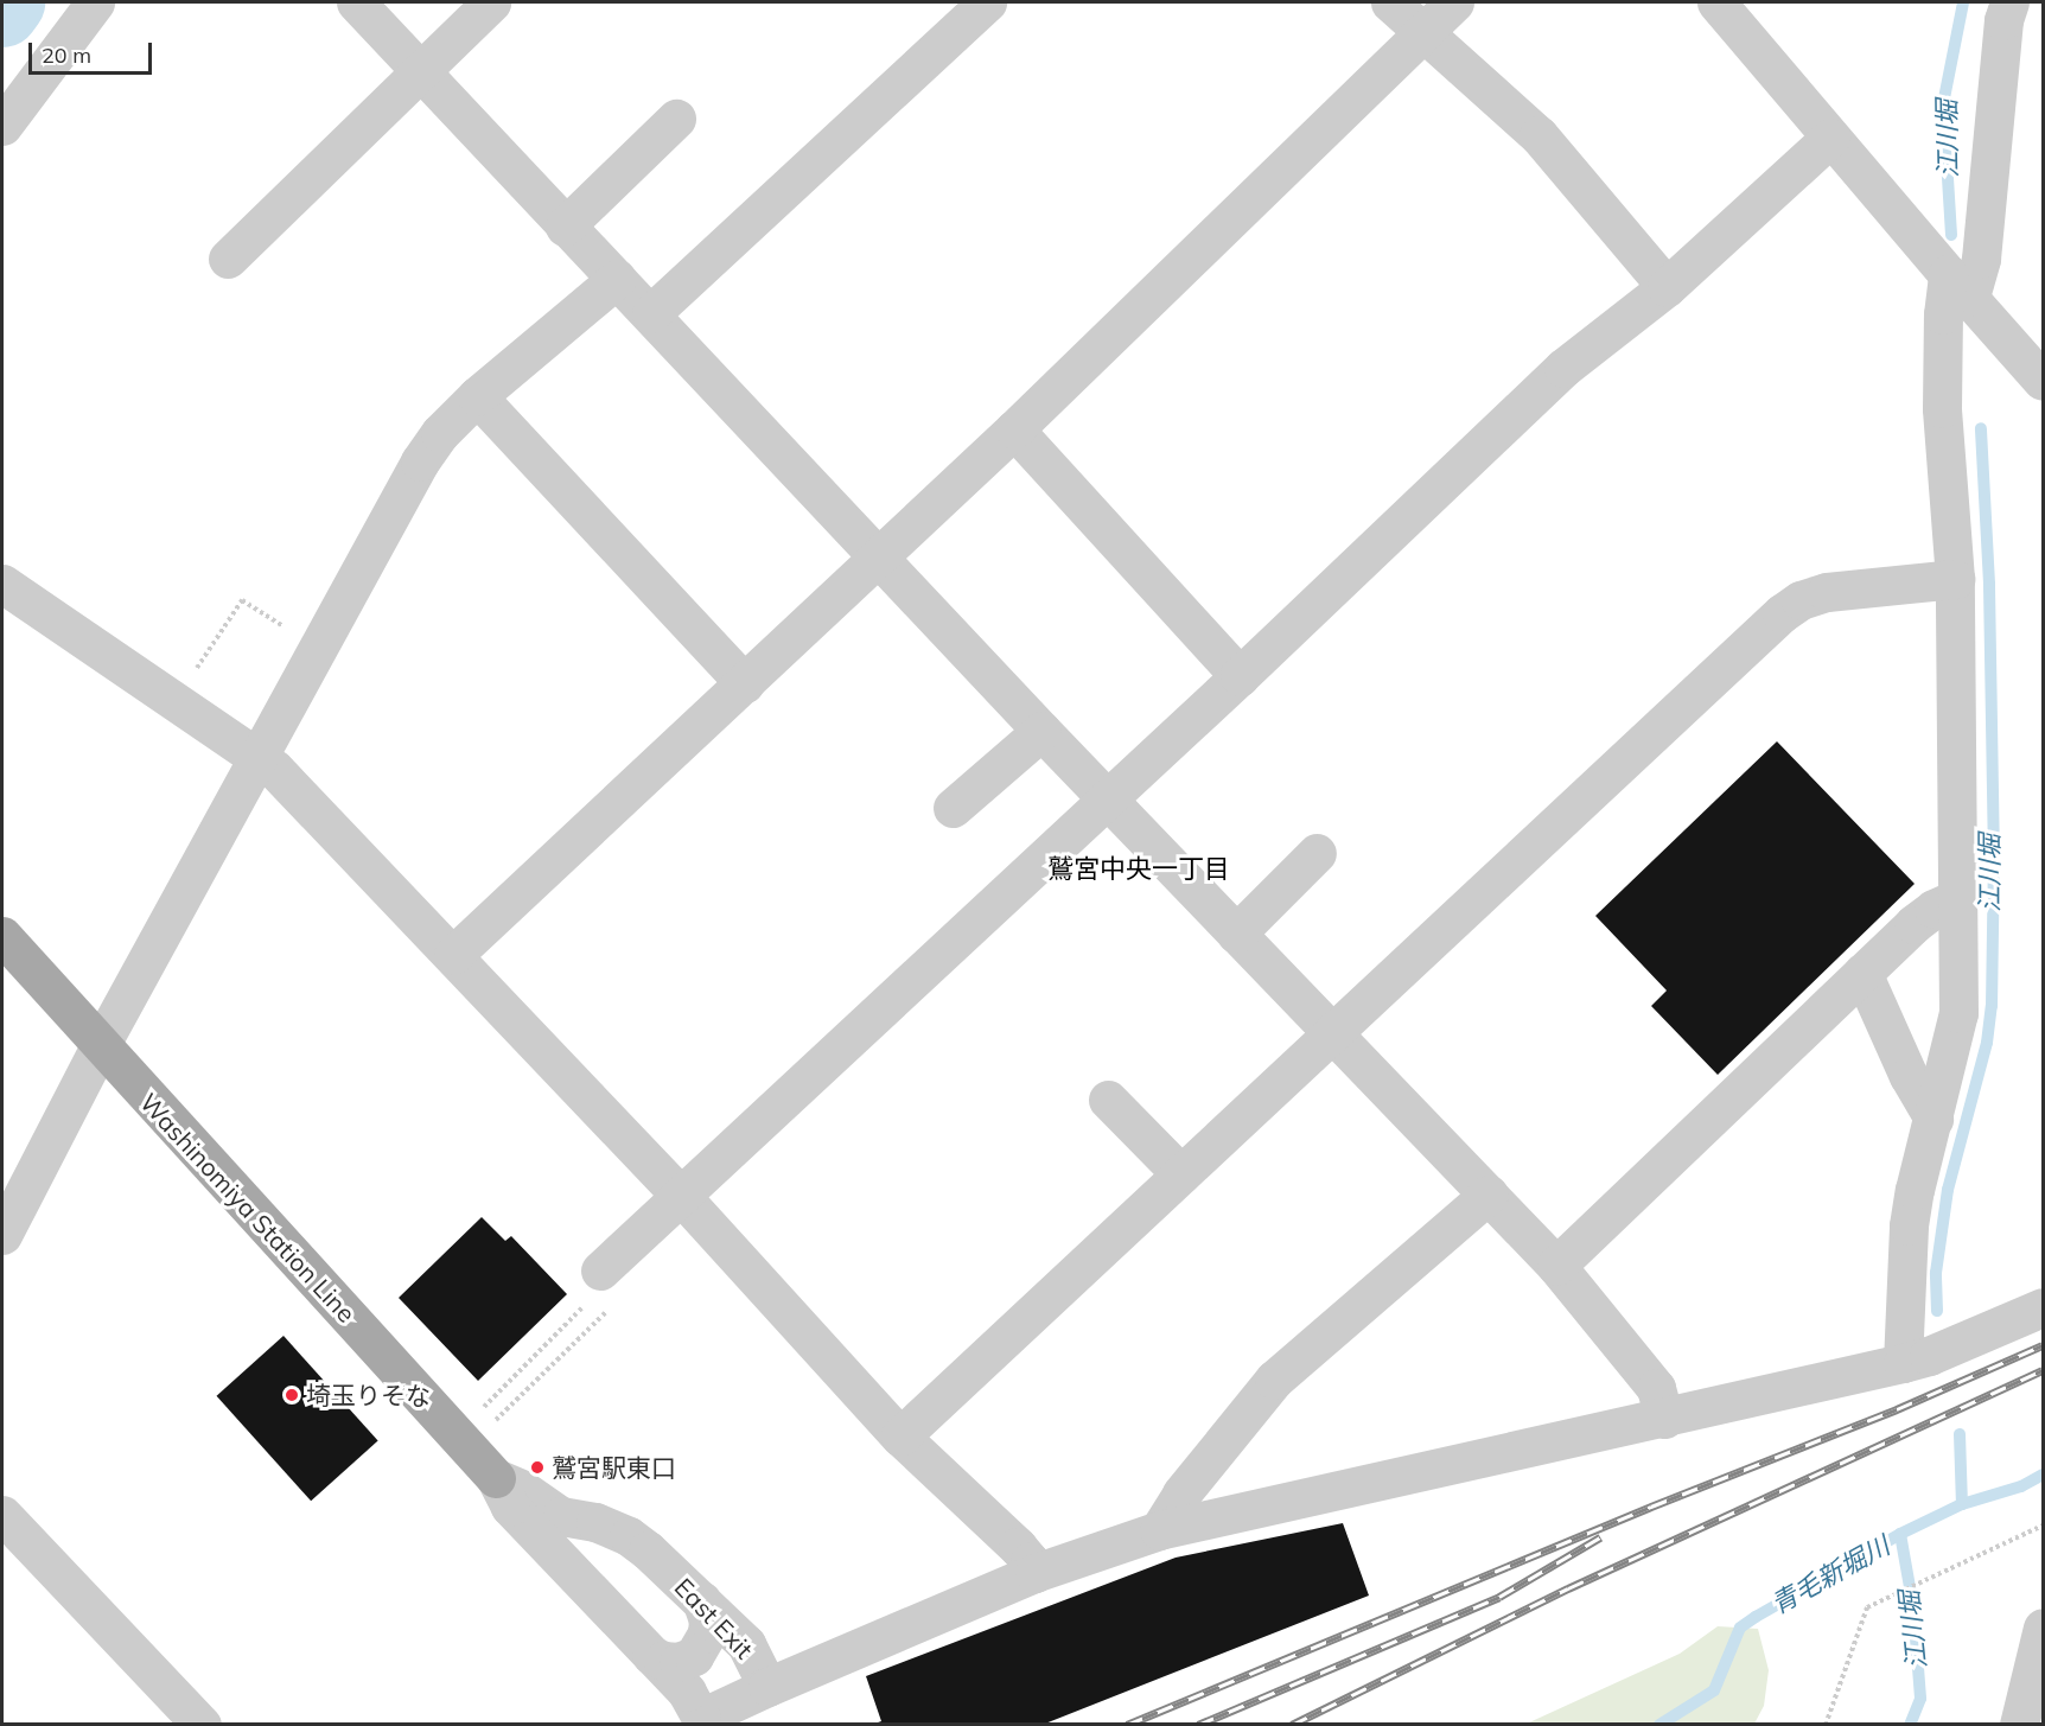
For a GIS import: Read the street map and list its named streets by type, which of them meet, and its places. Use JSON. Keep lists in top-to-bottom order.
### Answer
{
  "streets": {
    "main road": ["Washinomiya Station Line"],
    "street": ["East Exit"]
  },
  "crossings": [
    ["Washinomiya Station Line", "East Exit"]
  ],
  "districts": ["鷲宮中央一丁目"],
  "water": ["江川堀", "青毛新堀川"],
  "places": ["埼玉りそな", "鷲宮駅東口"],
  "scale_bar": "20 m"
}
